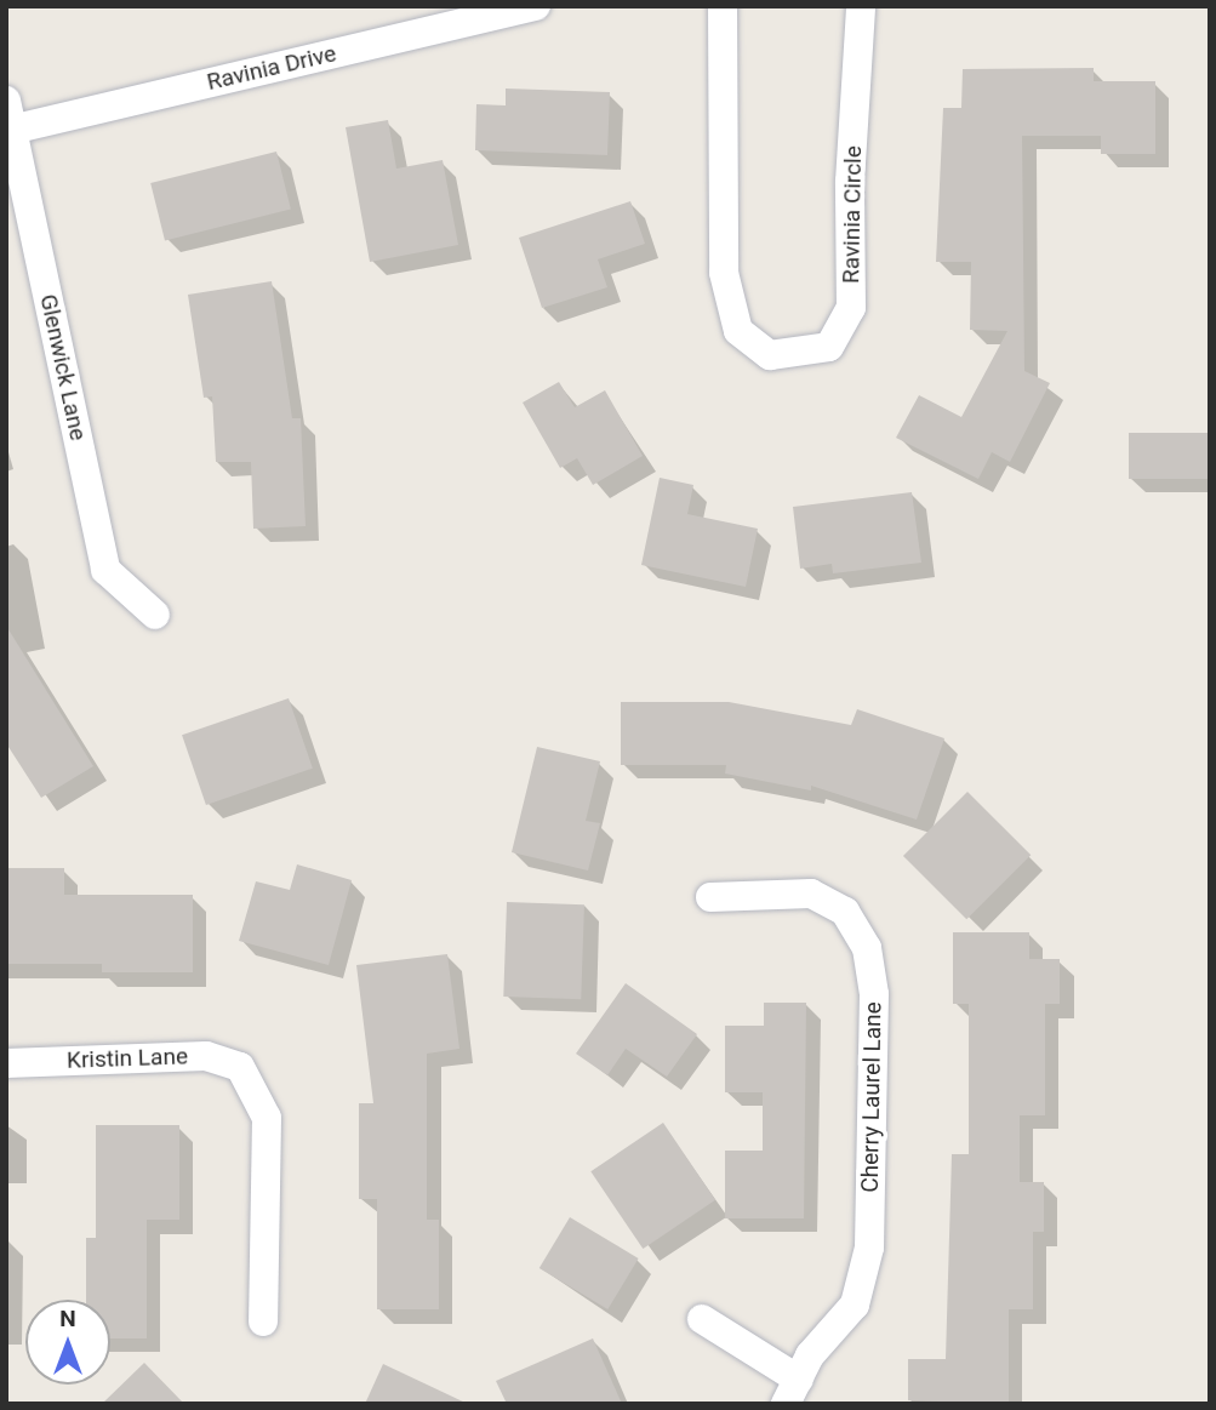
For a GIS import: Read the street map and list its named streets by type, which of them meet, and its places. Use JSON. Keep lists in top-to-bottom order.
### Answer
{
  "streets": {
    "street": [
      "Ravinia Drive",
      "Ravinia Circle",
      "Glenwick Lane",
      "Kristin Lane",
      "Cherry Laurel Lane"
    ]
  },
  "crossings": [
    ["Ravinia Drive", "Glenwick Lane"]
  ],
  "north": "top"
}
